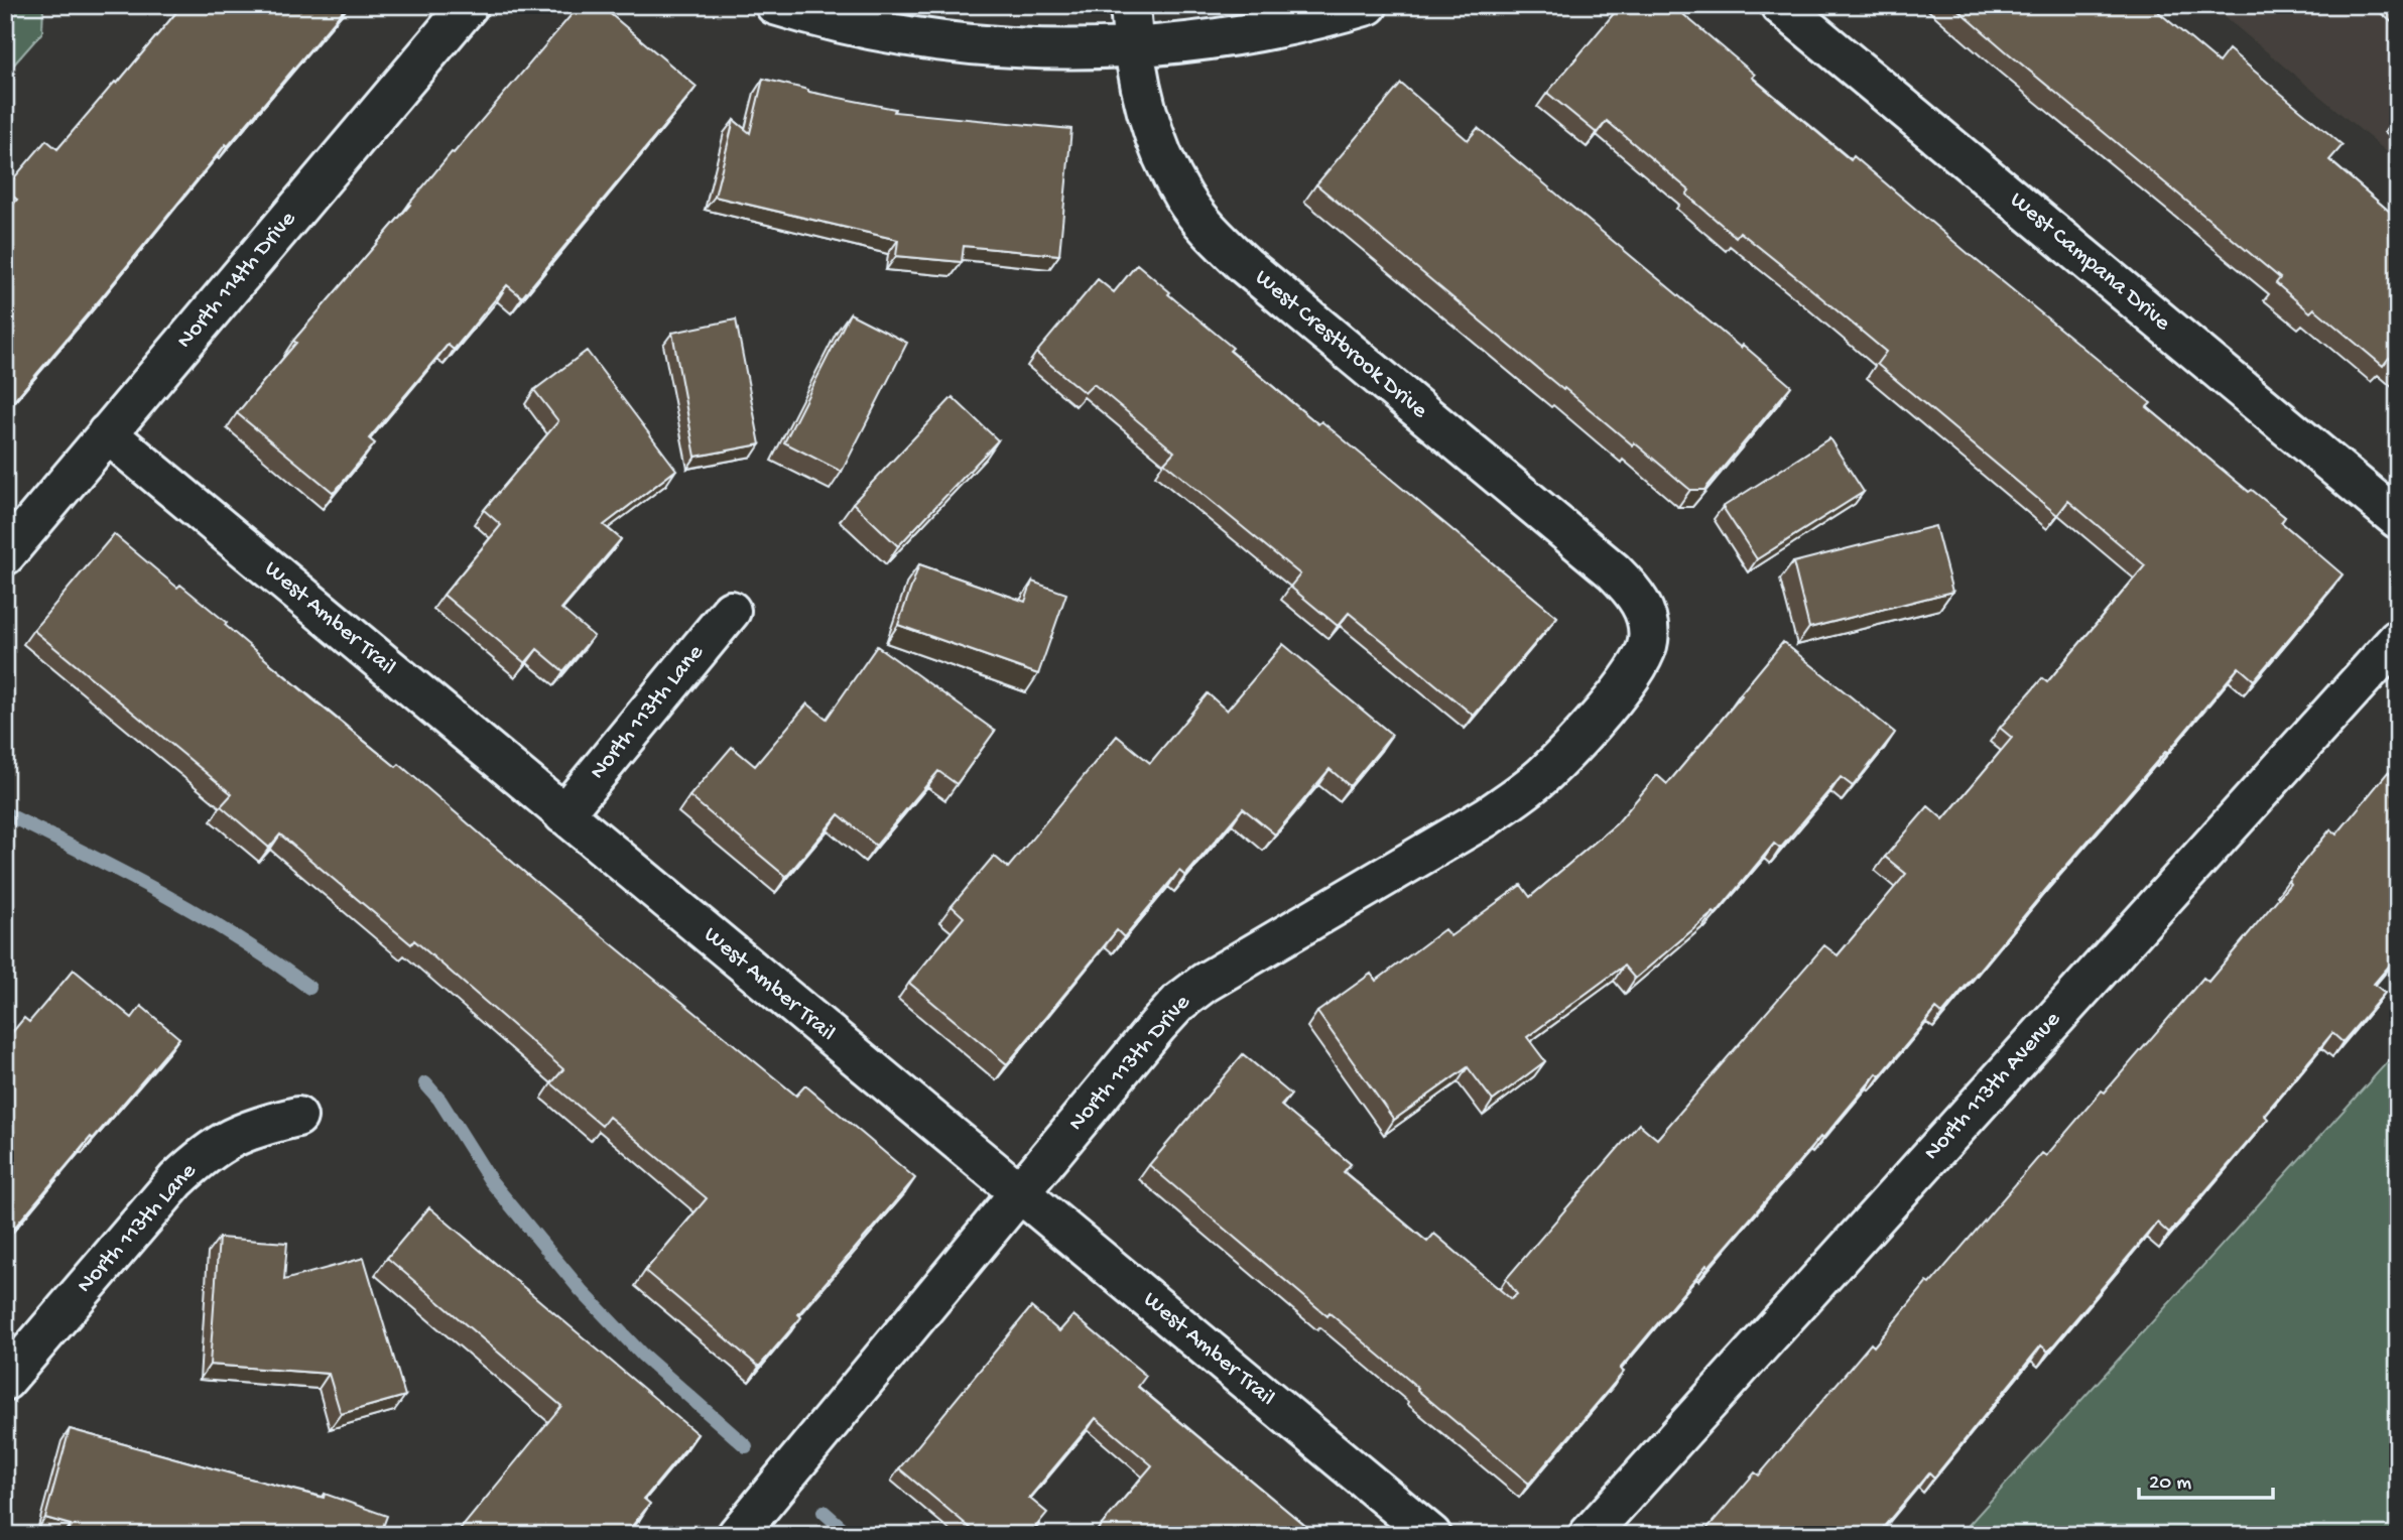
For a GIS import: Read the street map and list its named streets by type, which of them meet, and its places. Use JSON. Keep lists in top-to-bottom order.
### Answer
{
  "streets": {
    "street": [
      "West Campana Drive",
      "North 114th Drive",
      "West Crestbrook Drive",
      "West Amber Trail",
      "North 113th Lane",
      "North 113th Drive",
      "North 113th Avenue"
    ]
  },
  "crossings": [
    ["North 114th Drive", "West Amber Trail"],
    ["West Crestbrook Drive", "North 113th Drive"],
    ["West Amber Trail", "North 113th Lane"],
    ["West Amber Trail", "North 113th Drive"]
  ],
  "scale_bar": "20 m"
}
